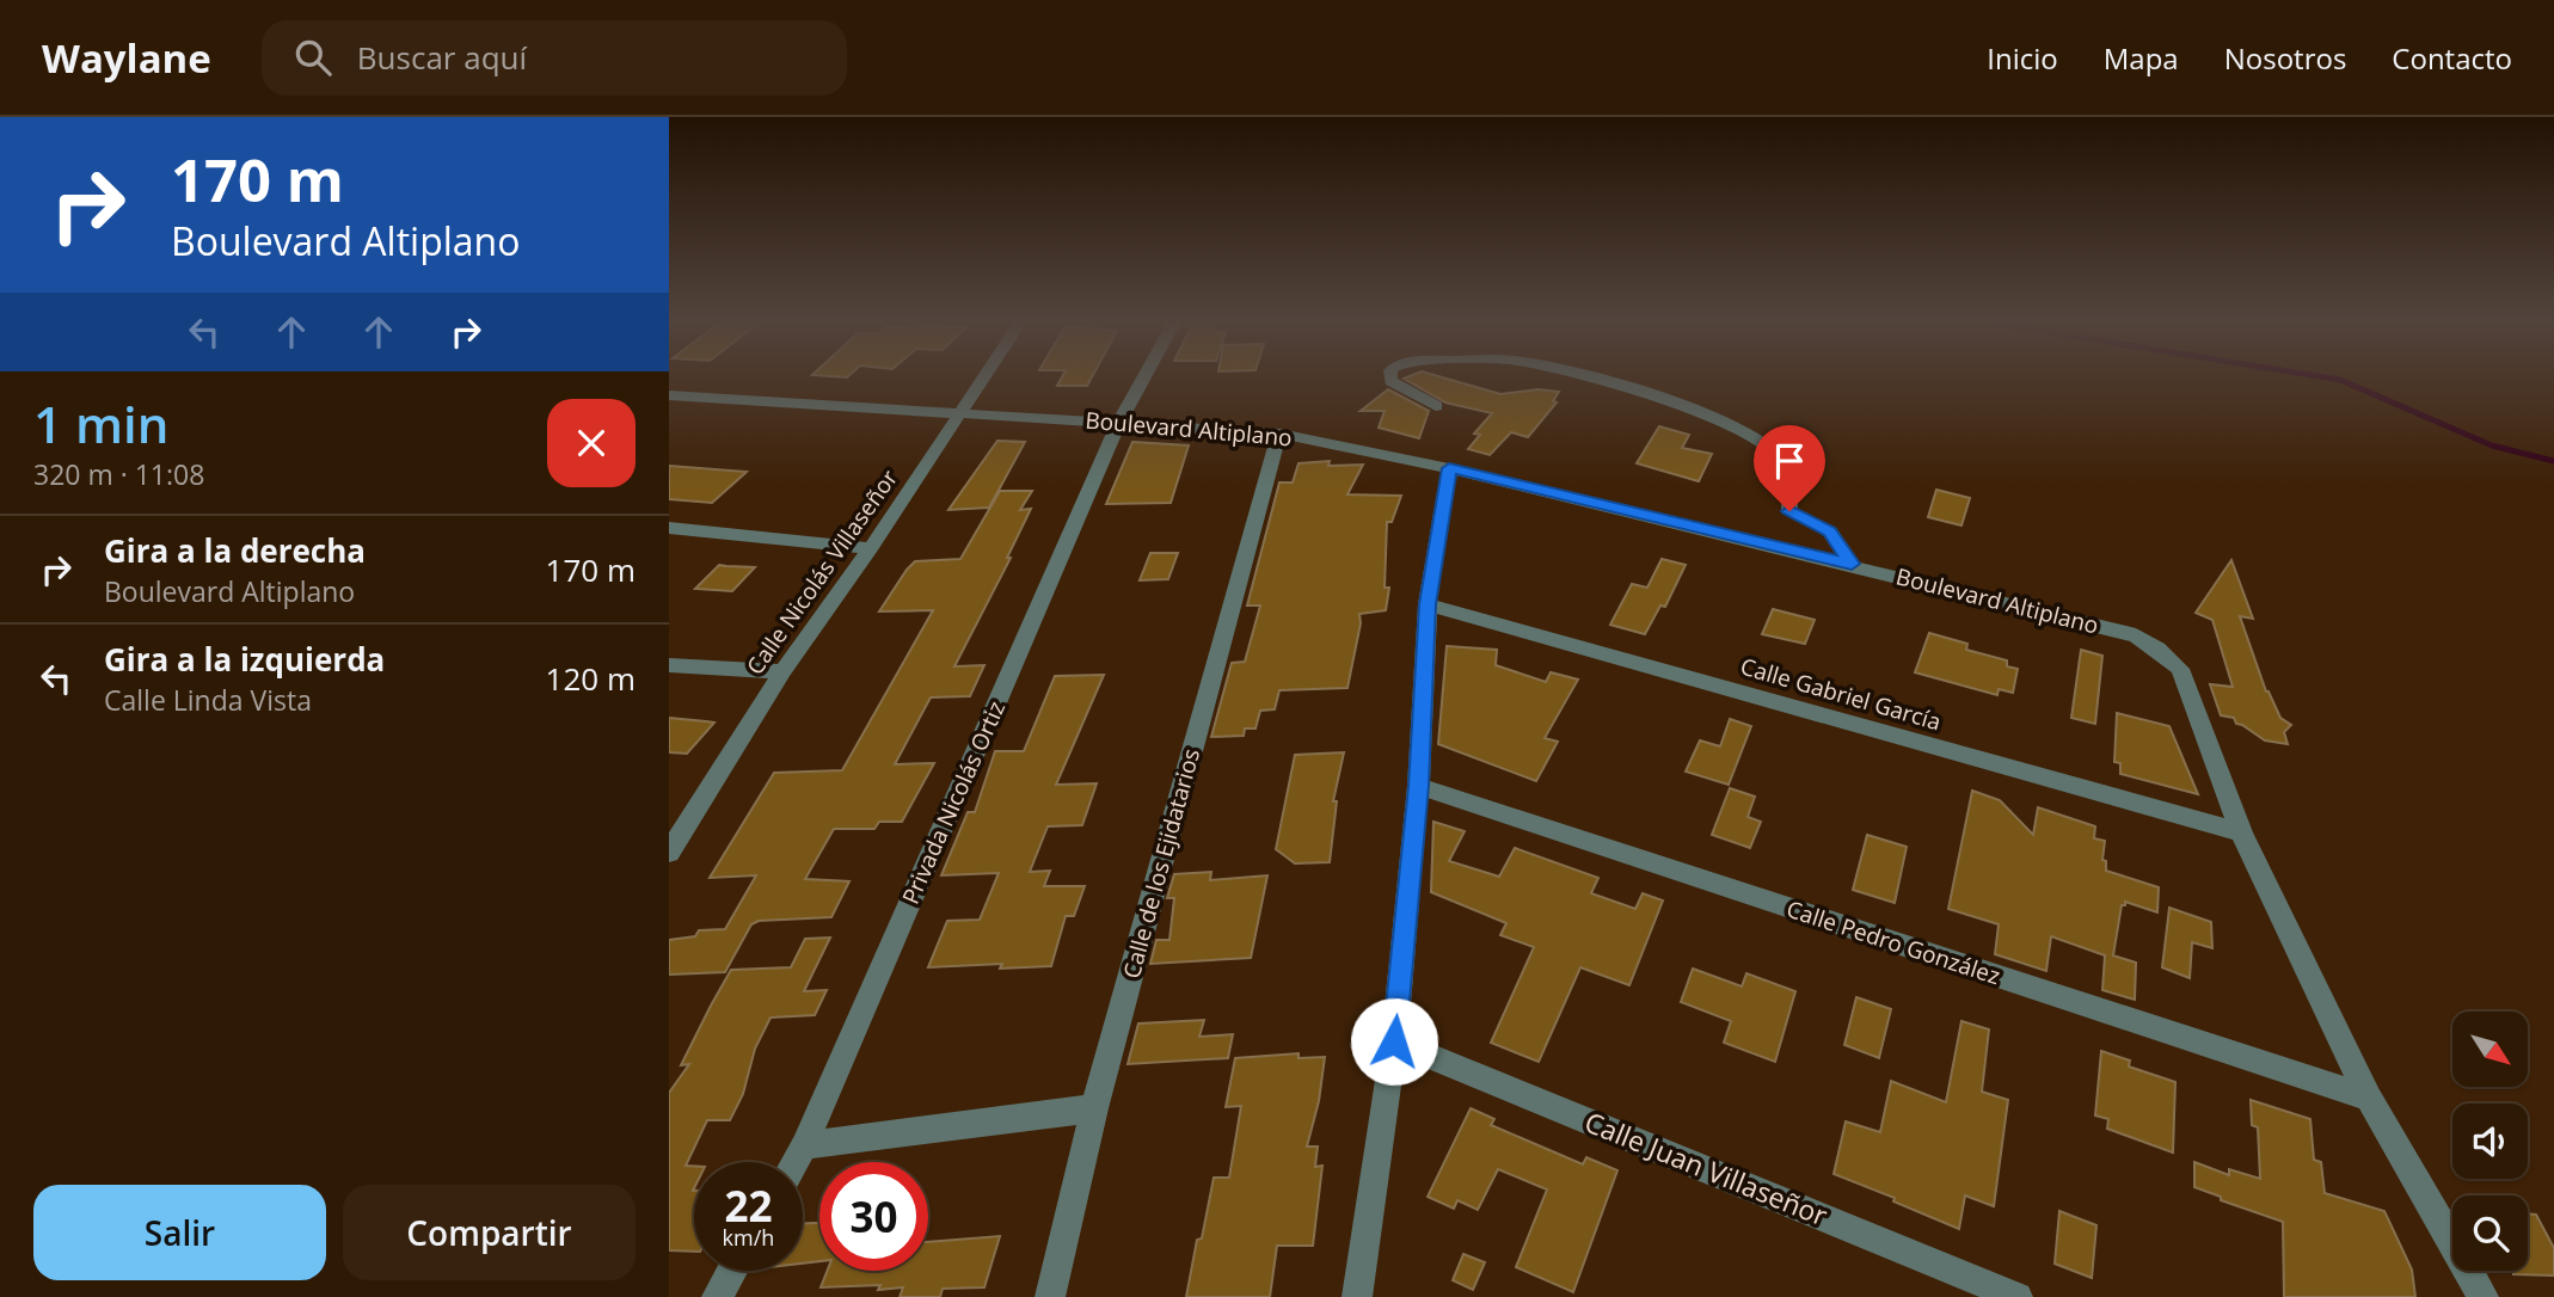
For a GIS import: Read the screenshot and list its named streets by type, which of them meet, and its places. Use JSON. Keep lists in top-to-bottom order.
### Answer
{
  "streets": {
    "street": [
      "Boulevard Altiplano",
      "Calle Nicolás Villaseñor",
      "Calle Gabriel García",
      "Privada Nicolás Ortiz",
      "Calle de los Ejidatarios",
      "Calle Pedro González",
      "Calle Juan Villaseñor"
    ]
  },
  "crossings": [
    ["Boulevard Altiplano", "Calle Nicolás Villaseñor"],
    ["Boulevard Altiplano", "Calle Gabriel García"],
    ["Boulevard Altiplano", "Privada Nicolás Ortiz"],
    ["Boulevard Altiplano", "Calle de los Ejidatarios"],
    ["Boulevard Altiplano", "Calle Pedro González"]
  ],
  "north": "bottom right",
  "page": {
    "header": "Waylane",
    "search": "Buscar aquí",
    "nav": [
      "Inicio",
      "Mapa",
      "Nosotros",
      "Contacto"
    ],
    "turn": ["170 m", "Boulevard Altiplano"],
    "heading": ["1 min", "320 m · 11:08"],
    "list": [
      {
        "name": "Gira a la derecha",
        "note": "Boulevard Altiplano",
        "value": "170 m"
      },
      {
        "name": "Gira a la izquierda",
        "note": "Calle Linda Vista",
        "value": "120 m"
      }
    ],
    "speed": "22 km/h",
    "limit": "30",
    "buttons": ["Salir", "Compartir"]
  }
}
